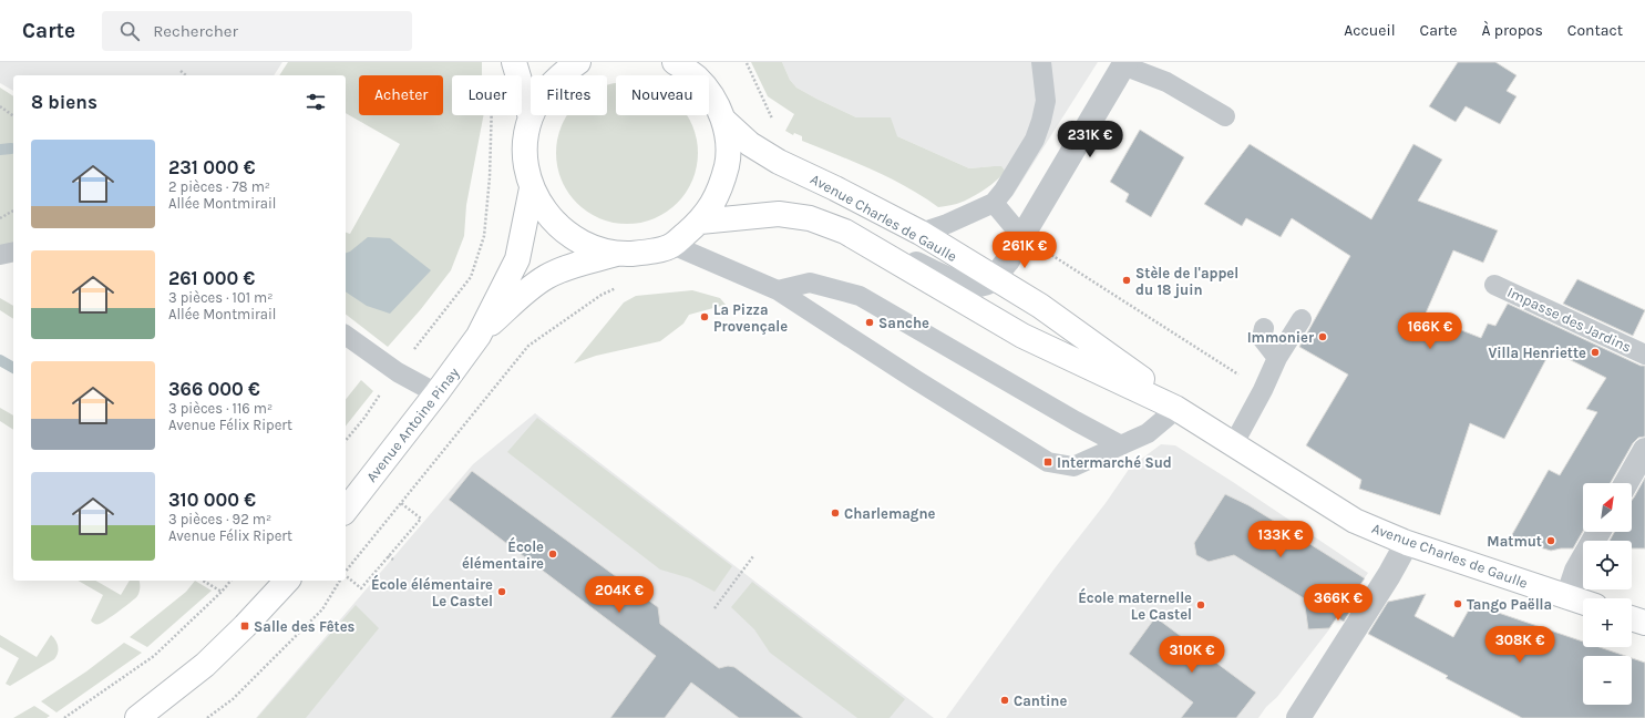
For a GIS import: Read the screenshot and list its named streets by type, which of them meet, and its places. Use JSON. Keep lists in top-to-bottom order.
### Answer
{
  "streets": {
    "main road": ["Avenue Charles de Gaulle", "Avenue Antoine Pinay"],
    "lane": ["Impasse des Jardins"]
  },
  "places": {
    "other": [
      "Stèle de l'appel du 18 juin",
      "La Pizza Provençale",
      "Sanche",
      "Immonier",
      "Villa Henriette",
      "Charlemagne",
      "Matmut",
      "École élémentaire",
      "École élémentaire Le Castel",
      "Tango Paëlla",
      "École maternelle Le Castel",
      "Cantine"
    ],
    "transit": ["Intermarché Sud", "Salle des Fêtes"]
  },
  "north": "top right",
  "page": {
    "header": "Carte",
    "search": "Rechercher",
    "nav": [
      "Accueil",
      "Carte",
      "À propos",
      "Contact"
    ],
    "chip": [
      "Acheter",
      "Louer",
      "Filtres",
      "Nouveau"
    ],
    "heading": "8 biens",
    "price": [
      "231K €",
      "261K €",
      "166K €",
      "133K €",
      "204K €",
      "366K €",
      "308K €",
      "310K €"
    ],
    "list": [
      {
        "name": "231 000 €",
        "note": "2 pièces · 78 m² · Allée Montmirail"
      },
      {
        "name": "261 000 €",
        "note": "3 pièces · 101 m² · Allée Montmirail"
      },
      {
        "name": "366 000 €",
        "note": "3 pièces · 116 m² · Avenue Félix Ripert"
      },
      {
        "name": "310 000 €",
        "note": "3 pièces · 92 m² · Avenue Félix Ripert"
      }
    ],
    "map_buttons": ["+", "−"]
  }
}
